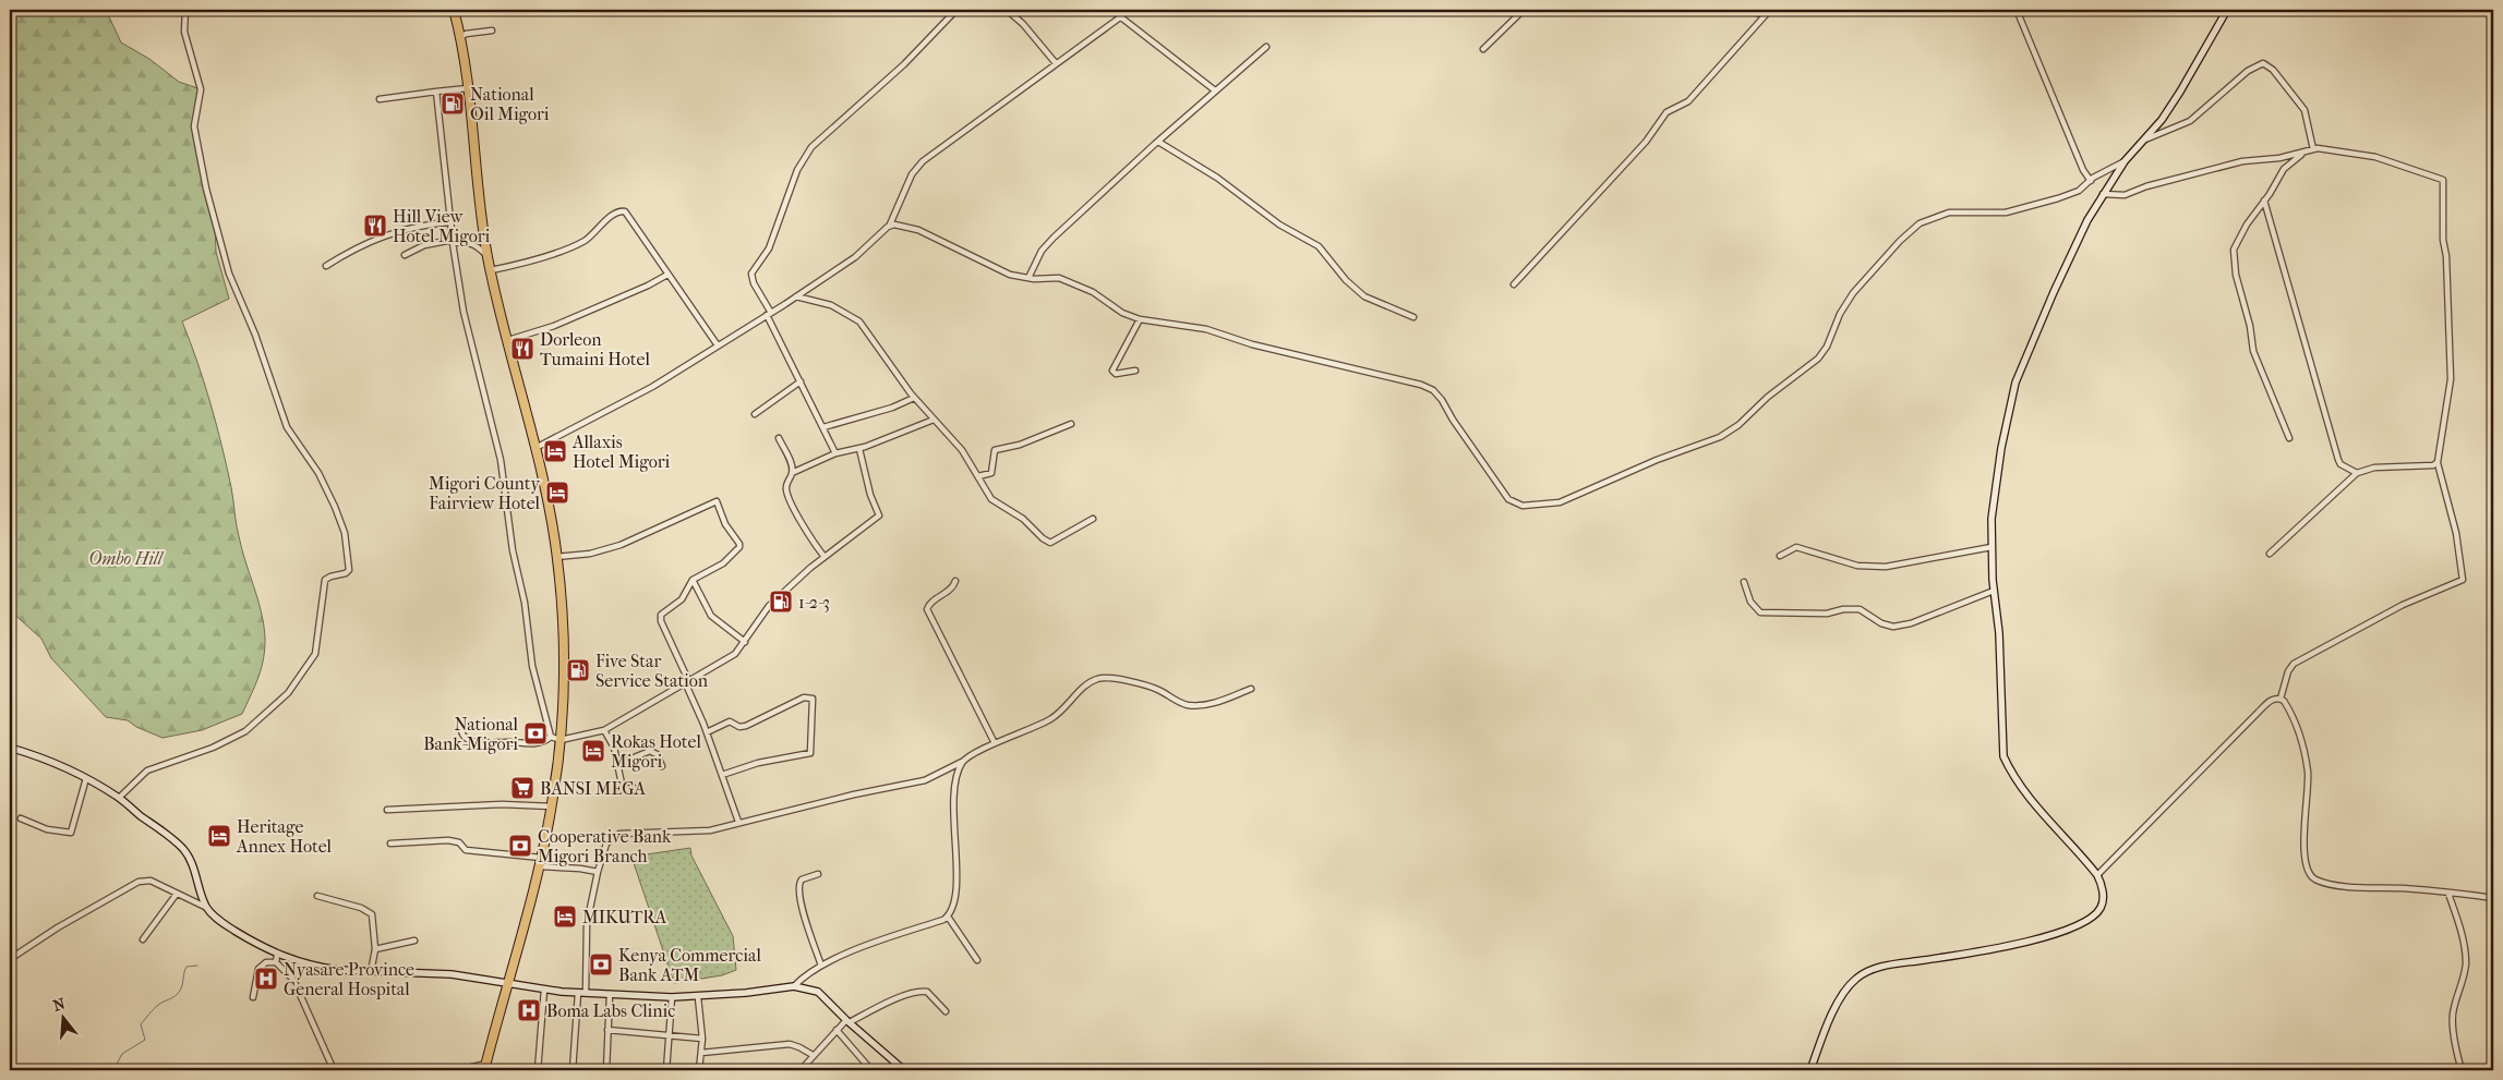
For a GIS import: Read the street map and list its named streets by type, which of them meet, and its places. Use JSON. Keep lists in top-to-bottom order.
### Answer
{
  "parks": ["Ombo Hill"],
  "places": {
    "fuel station": ["National Oil Migori", "1-2-3", "Five Star Service Station"],
    "restaurant": ["Hill View Hotel Migori", "Dorleon Tumaini Hotel"],
    "hotel": [
      "Allaxis Hotel Migori",
      "Migori County Fairview Hotel",
      "Rokas Hotel Migori",
      "Heritage Annex Hotel",
      "MIKUTRA"
    ],
    "bank": ["National Bank-Migori", "Cooperative Bank Migori Branch", "Kenya Commercial Bank ATM"],
    "supermarket": ["BANSI MEGA"],
    "hospital": ["Nyasare Province General Hospital", "Boma Labs Clinic"]
  },
  "north": "top"
}
